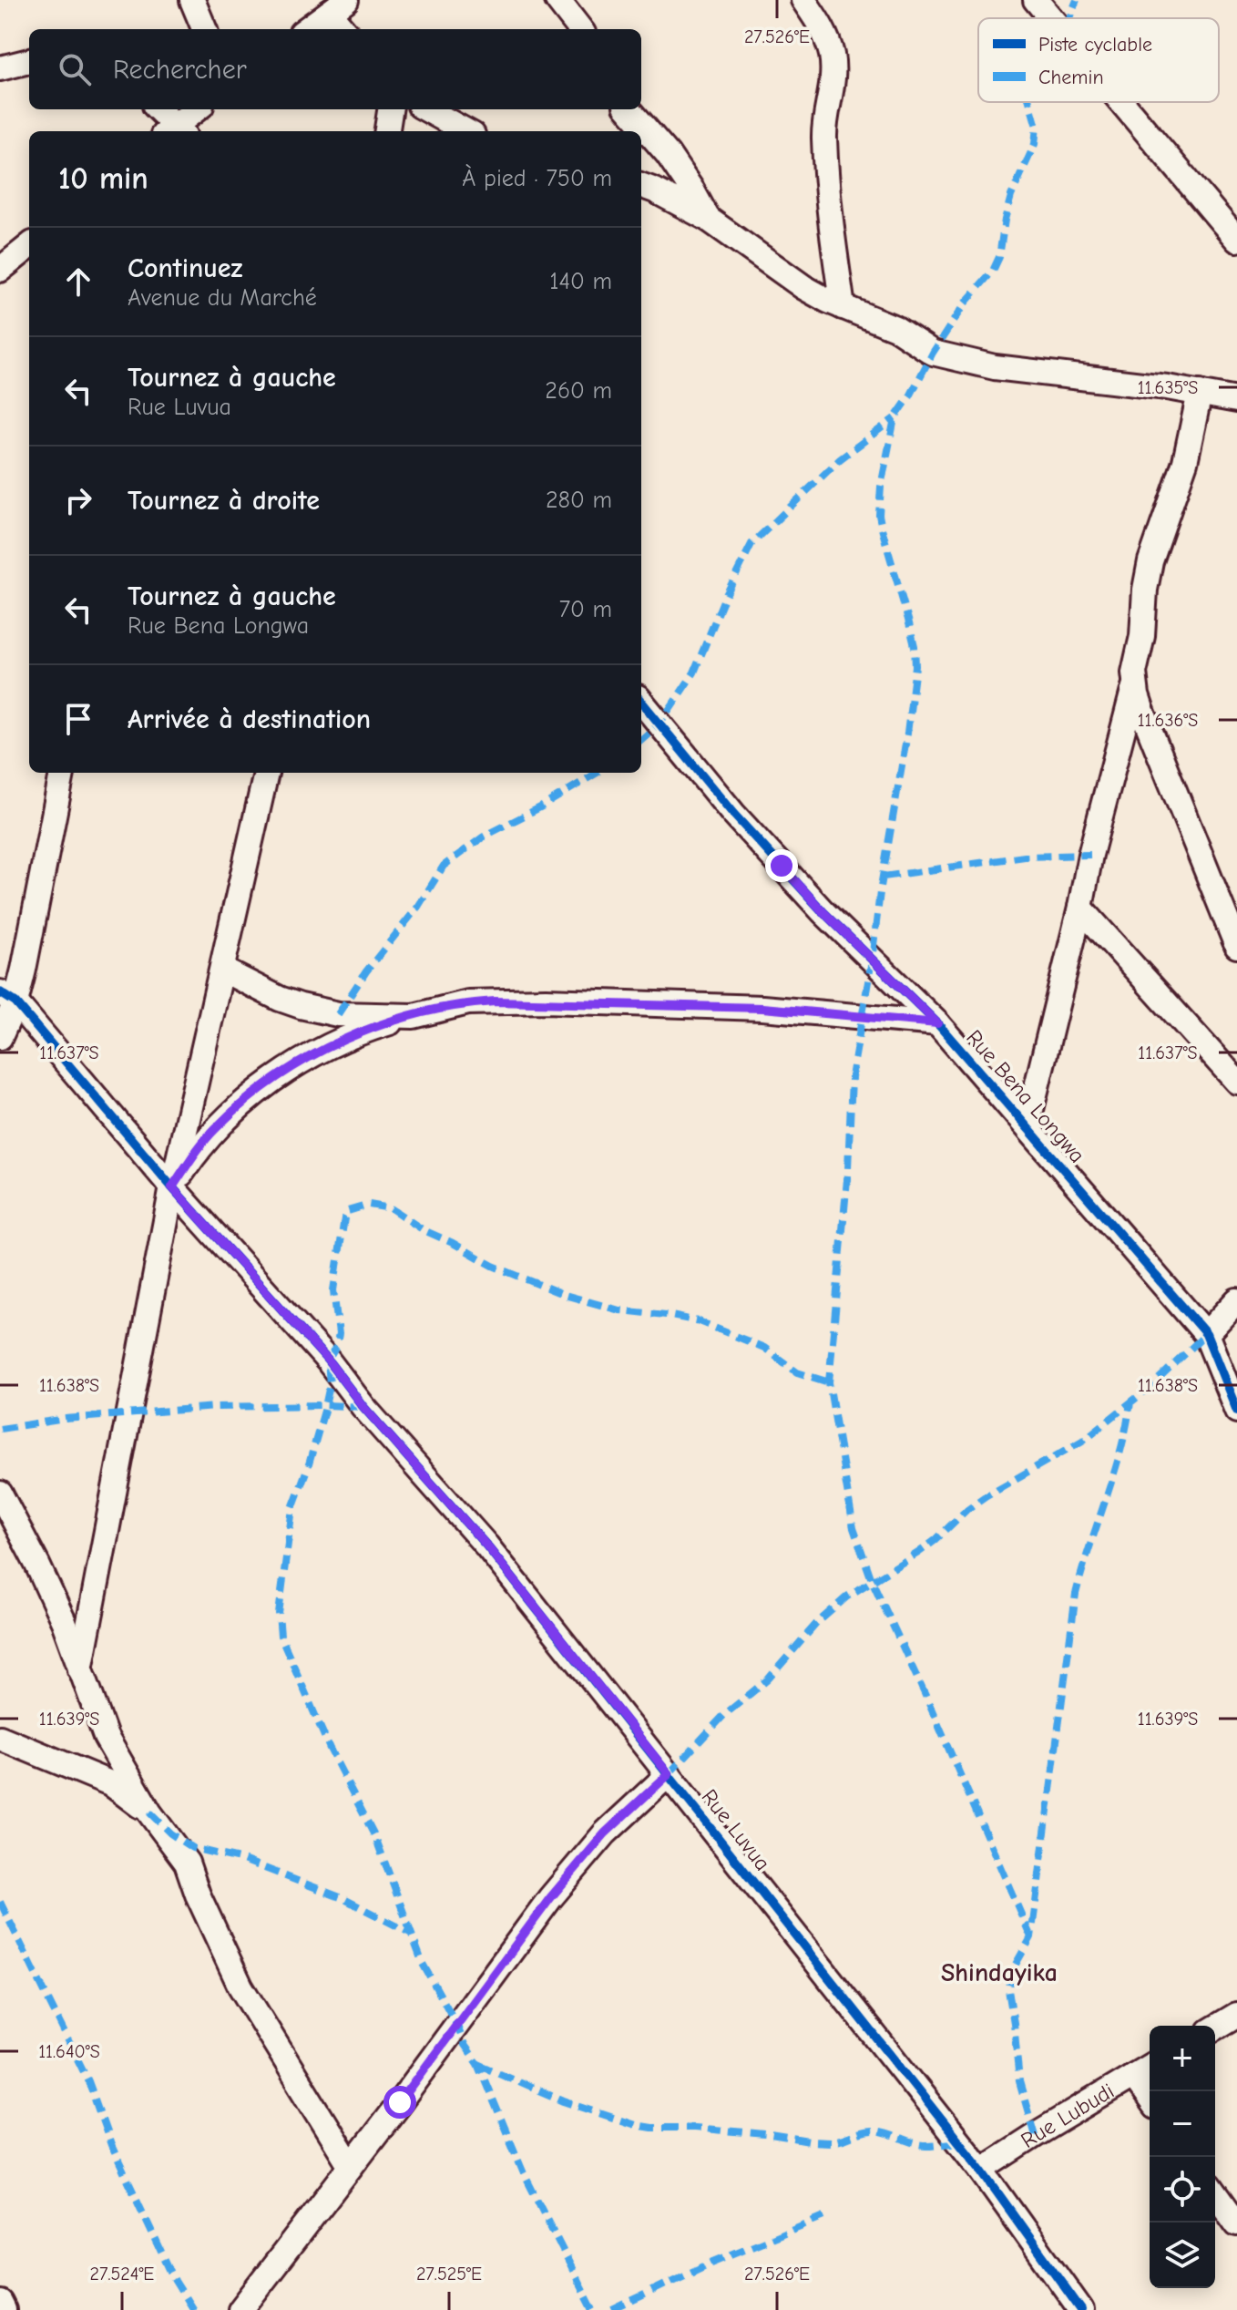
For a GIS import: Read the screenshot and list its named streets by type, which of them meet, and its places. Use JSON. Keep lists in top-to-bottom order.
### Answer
{
  "streets": {
    "street": ["Rue Bena Longwa", "Rue Luvua", "Rue Lubudi"]
  },
  "crossings": [
    ["Rue Luvua", "Rue Lubudi"]
  ],
  "districts": ["Shindayika"],
  "legend": ["Piste cyclable", "Chemin"],
  "page": {
    "search": "Rechercher",
    "heading": ["10 min", "À pied · 750 m"],
    "list": [
      ["Continuez", "Avenue du Marché", "140 m"],
      ["Tournez à gauche", "Rue Luvua", "260 m"],
      ["Tournez à droite", "280 m"],
      ["Tournez à gauche", "Rue Bena Longwa", "70 m"],
      "Arrivée à destination"
    ],
    "map_buttons": ["+", "−"]
  },
  "coordinates": [
    "27.526°E",
    "11.635°S",
    "11.636°S",
    "11.637°S",
    "11.638°S",
    "11.639°S",
    "11.640°S",
    "27.524°E",
    "27.525°E"
  ]
}
